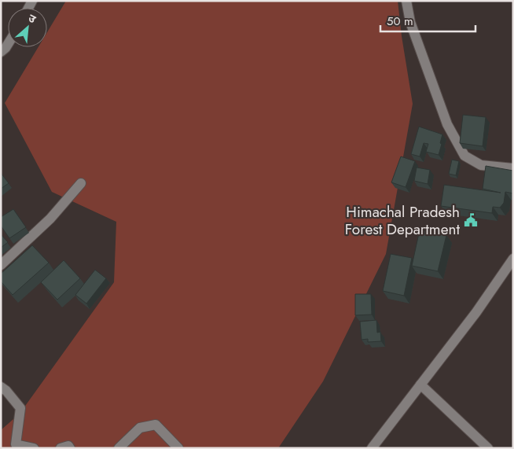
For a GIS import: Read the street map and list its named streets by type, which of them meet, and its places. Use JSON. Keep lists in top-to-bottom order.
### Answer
{
  "places": {
    "public building": ["Himachal Pradesh Forest Department"]
  },
  "scale_bar": "50 m",
  "north": "top right"
}
